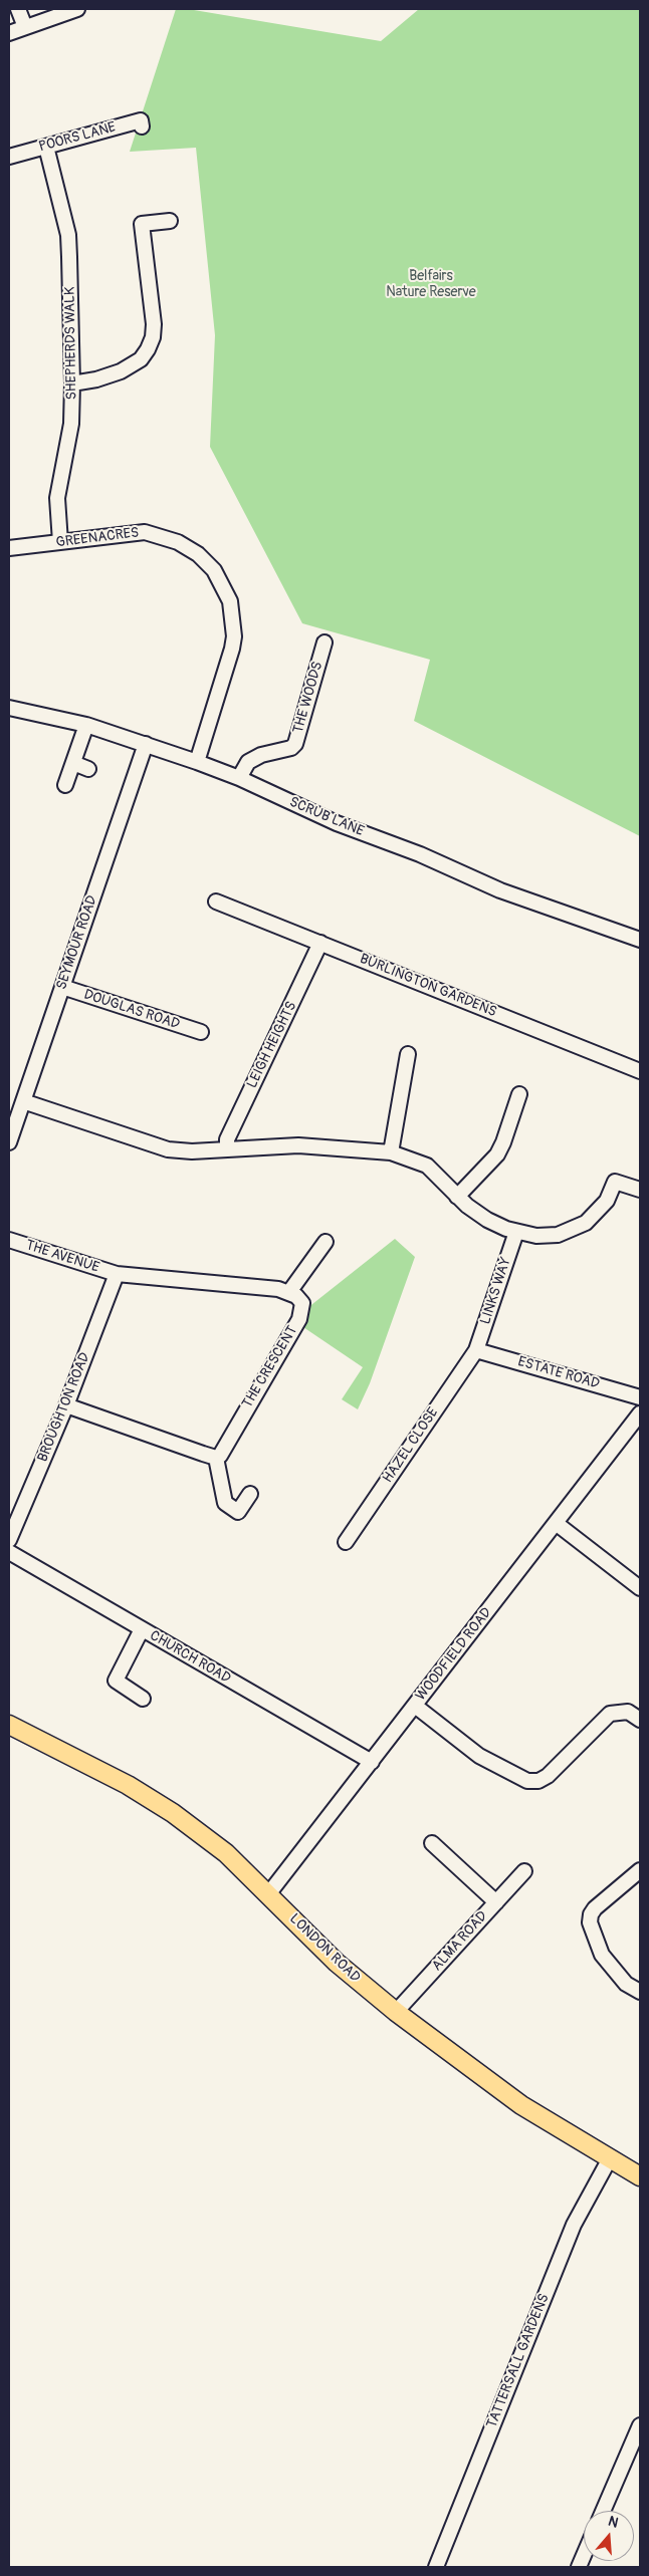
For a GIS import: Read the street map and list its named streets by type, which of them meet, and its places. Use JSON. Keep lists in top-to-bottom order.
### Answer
{
  "streets": {
    "main road": ["LONDON ROAD"],
    "street": [
      "POORS LANE",
      "SHEPHERDS WALK",
      "GREENACRES",
      "THE WOODS",
      "SCRUB LANE",
      "SEYMOUR ROAD",
      "BURLINGTON GARDENS",
      "DOUGLAS ROAD",
      "LEIGH HEIGHTS",
      "THE AVENUE",
      "LINKS WAY",
      "THE CRESCENT",
      "ESTATE ROAD",
      "BROUGHTON ROAD",
      "HAZEL CLOSE",
      "WOODFIELD ROAD",
      "CHURCH ROAD",
      "ALMA ROAD",
      "TATTERSALL GARDENS"
    ]
  },
  "crossings": [
    ["POORS LANE", "SHEPHERDS WALK"],
    ["SHEPHERDS WALK", "GREENACRES"],
    ["GREENACRES", "SCRUB LANE"],
    ["THE WOODS", "SCRUB LANE"],
    ["SCRUB LANE", "SEYMOUR ROAD"],
    ["SEYMOUR ROAD", "DOUGLAS ROAD"],
    ["BURLINGTON GARDENS", "LEIGH HEIGHTS"],
    ["THE AVENUE", "BROUGHTON ROAD"],
    ["LINKS WAY", "ESTATE ROAD"],
    ["LINKS WAY", "HAZEL CLOSE"],
    ["ESTATE ROAD", "HAZEL CLOSE"],
    ["WOODFIELD ROAD", "CHURCH ROAD"],
    ["WOODFIELD ROAD", "LONDON ROAD"],
    ["ALMA ROAD", "LONDON ROAD"],
    ["LONDON ROAD", "TATTERSALL GARDENS"]
  ],
  "parks": ["Belfairs Nature Reserve"],
  "north": "top"
}
